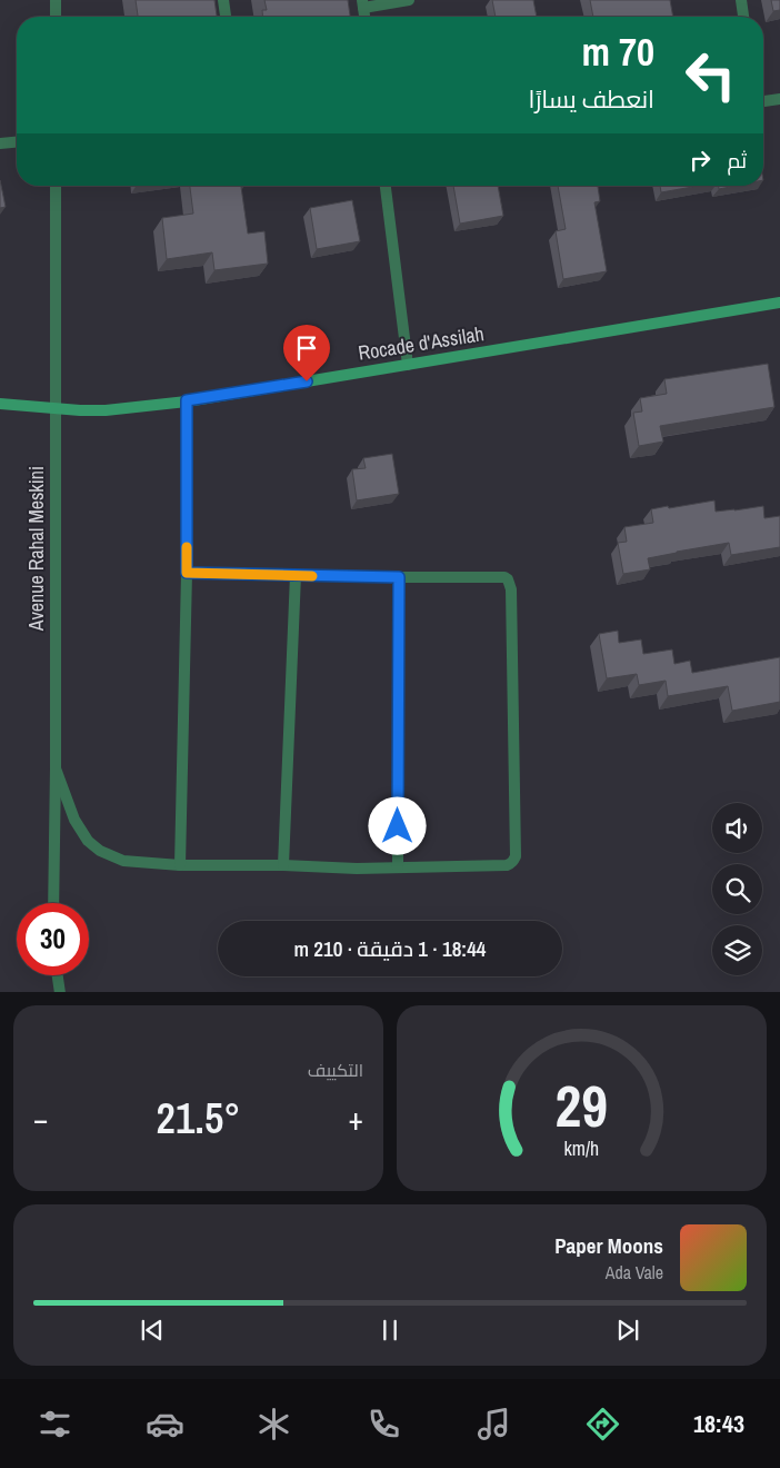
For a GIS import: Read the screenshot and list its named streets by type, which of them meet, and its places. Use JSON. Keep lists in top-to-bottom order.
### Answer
{
  "streets": {
    "street": ["Rocade d'Assilah", "Avenue Rahal Meskini"]
  },
  "crossings": [
    ["Rocade d'Assilah", "Avenue Rahal Meskini"]
  ],
  "page": {
    "turn": ["70 m", "انعطف يسارًا"],
    "then": "ثم",
    "limit": "30",
    "trip": "18:44 · 1 دقيقة · 210 m",
    "tile": "التكييف",
    "heat": ["−", "21.5°", "+"],
    "song": ["Paper Moons", "Ada Vale"],
    "tabs": "18:43",
    "gauge": ["29", "km/h"]
  }
}
